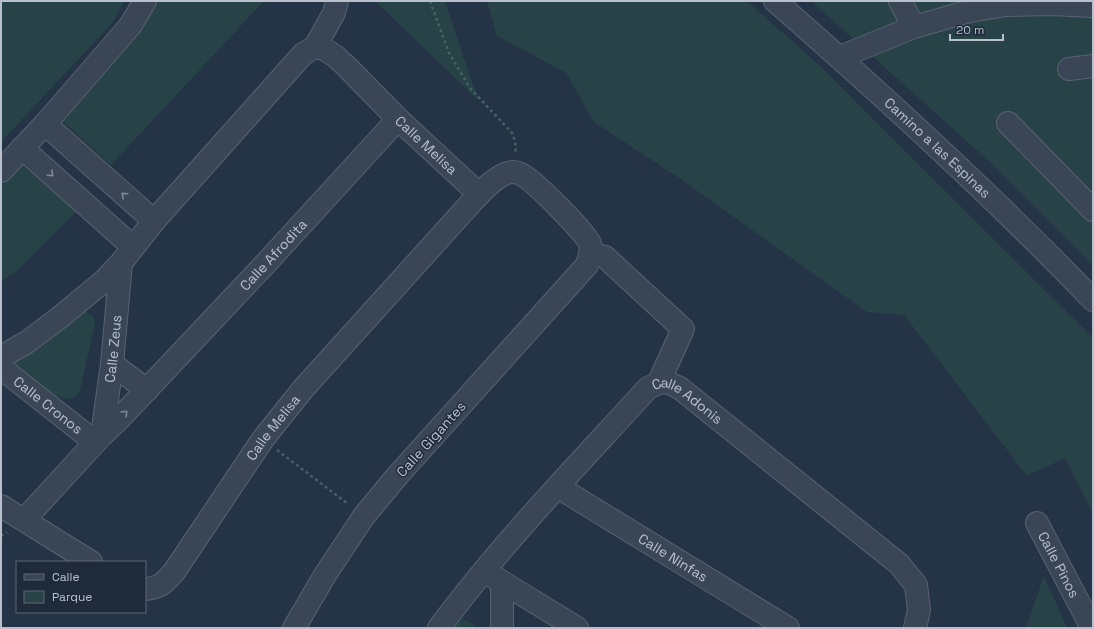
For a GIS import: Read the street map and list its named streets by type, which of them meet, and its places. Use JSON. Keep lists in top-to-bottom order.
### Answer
{
  "streets": {
    "street": [
      "Calle Melisa",
      "Camino a las Espinas",
      "Calle Afrodita",
      "Calle Zeus",
      "Calle Cronos",
      "Calle Adonis",
      "Calle Gigantes",
      "Calle Ninfas",
      "Calle Pinos"
    ]
  },
  "crossings": [
    ["Calle Melisa", "Calle Afrodita"],
    ["Calle Afrodita", "Calle Zeus"],
    ["Calle Afrodita", "Calle Cronos"],
    ["Calle Zeus", "Calle Cronos"],
    ["Calle Adonis", "Calle Ninfas"]
  ],
  "legend": ["Calle", "Parque"],
  "scale_bar": "20 m"
}
